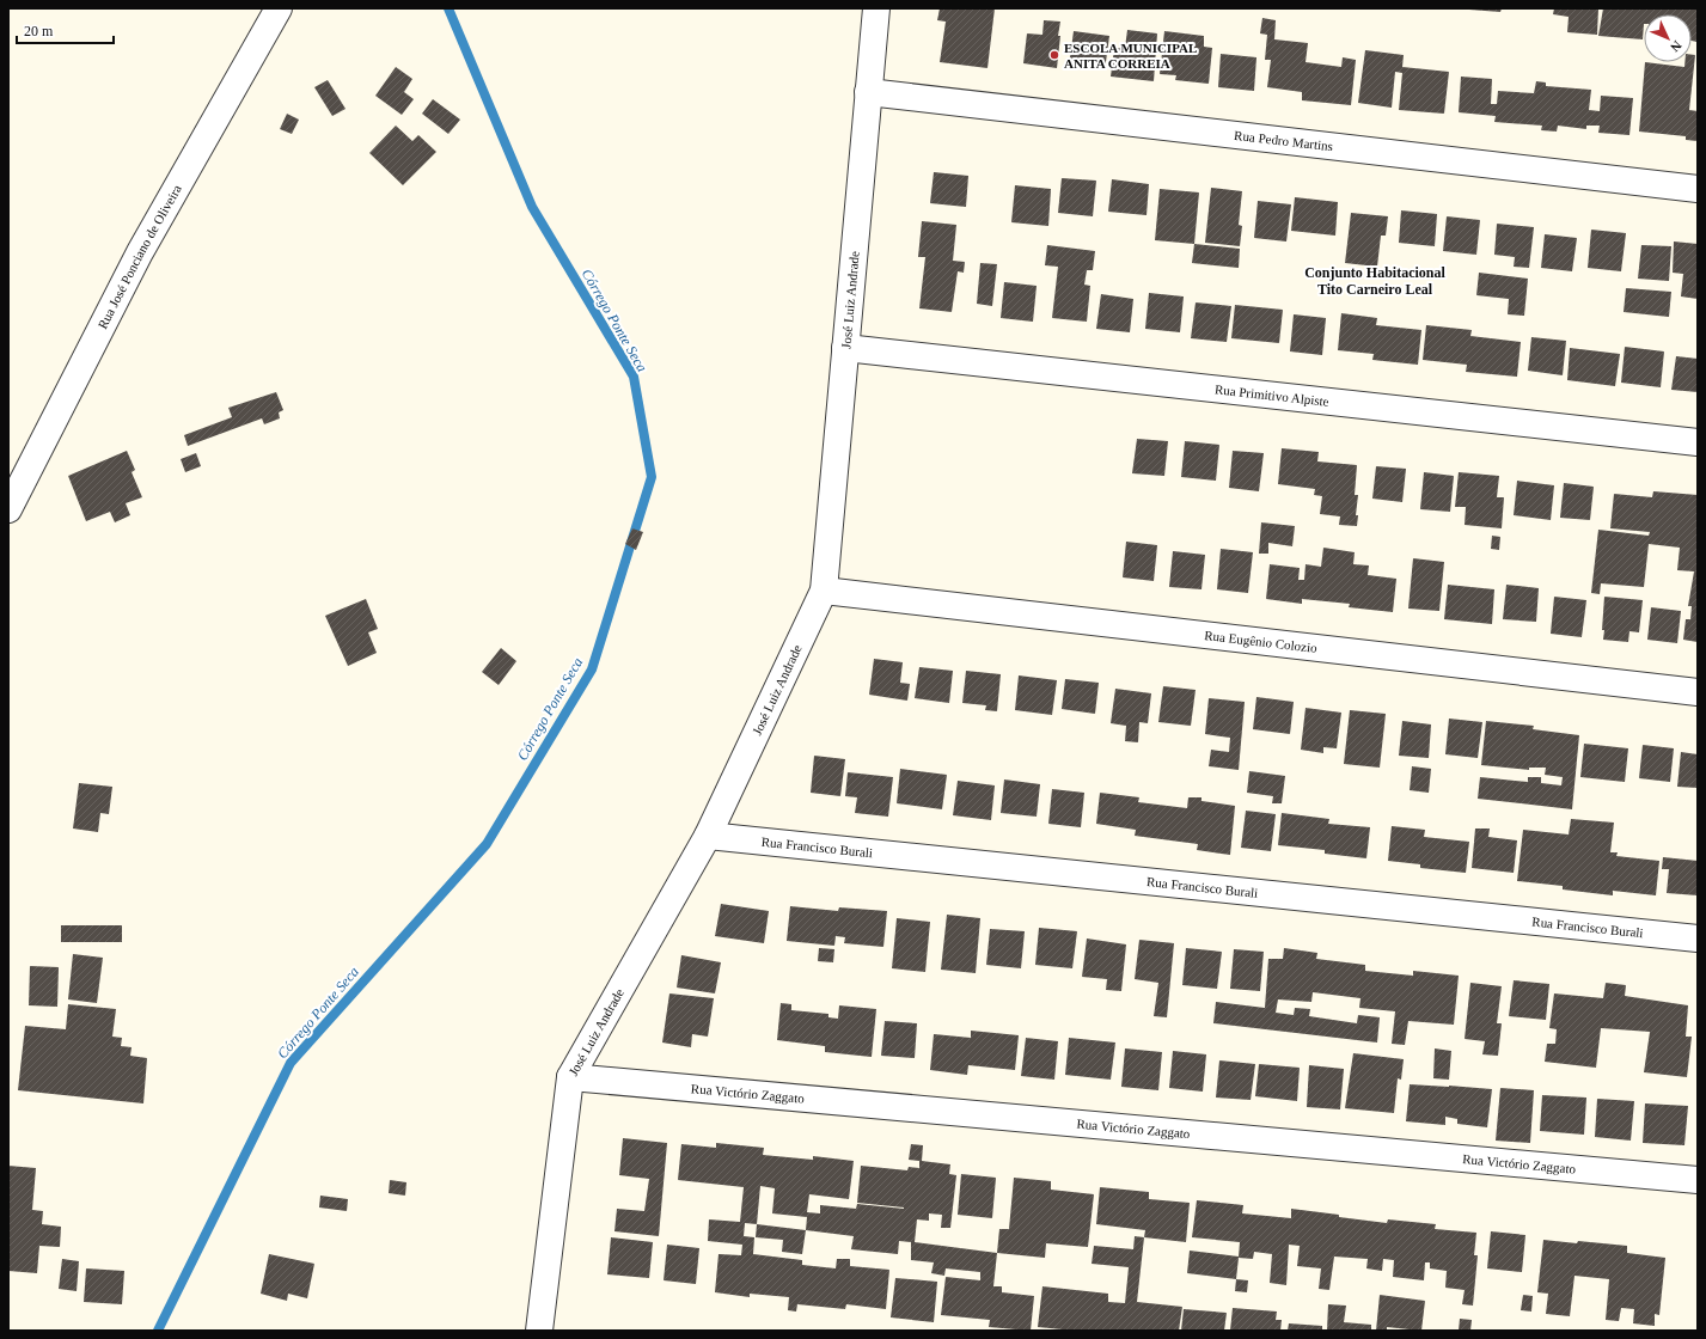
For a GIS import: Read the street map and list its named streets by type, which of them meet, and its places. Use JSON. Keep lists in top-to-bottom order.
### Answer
{
  "streets": {
    "street": [
      "Rua Pedro Martins",
      "Rua José Ponciano de Oliveira",
      "José Luiz Andrade",
      "Rua Primitivo Alpiste",
      "Rua Eugênio Colozio",
      "Rua Francisco Burali",
      "Rua Victório Zaggato"
    ]
  },
  "crossings": [
    ["Rua Pedro Martins", "José Luiz Andrade"],
    ["José Luiz Andrade", "Rua Primitivo Alpiste"],
    ["José Luiz Andrade", "Rua Eugênio Colozio"],
    ["José Luiz Andrade", "Rua Francisco Burali"],
    ["José Luiz Andrade", "Rua Victório Zaggato"]
  ],
  "districts": ["Conjunto Habitacional Tito Carneiro Leal"],
  "water": ["Córrego Ponte Seca"],
  "places": ["ESCOLA MUNICIPAL ANITA CORREIA"],
  "scale_bar": "20 m",
  "north": "bottom right"
}
